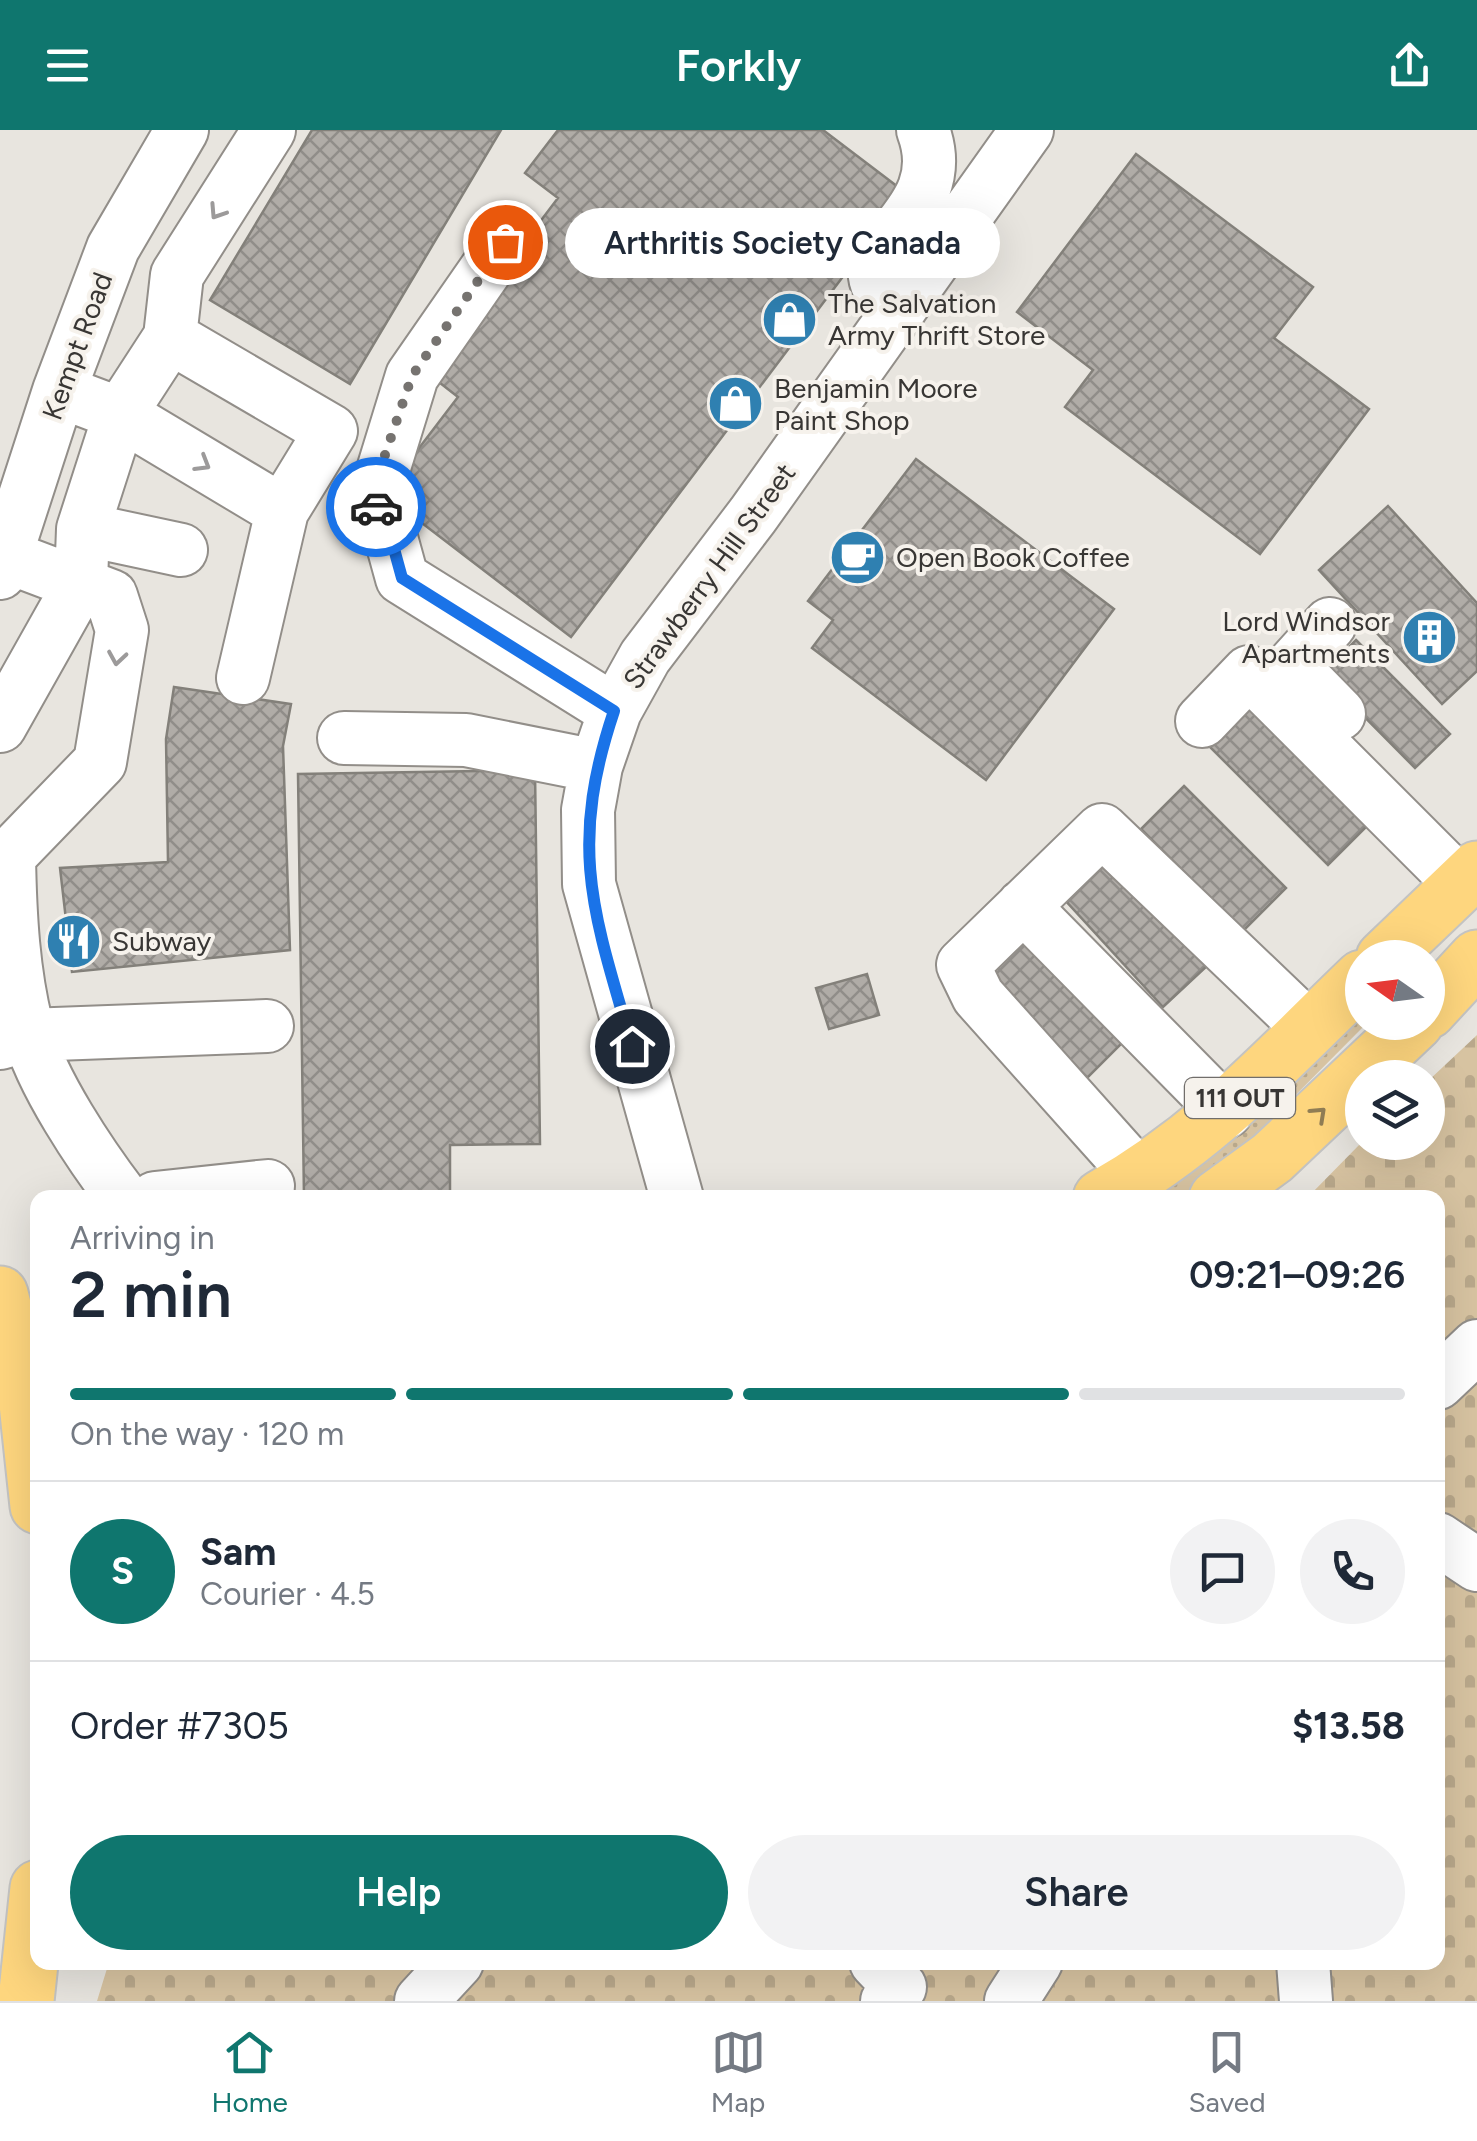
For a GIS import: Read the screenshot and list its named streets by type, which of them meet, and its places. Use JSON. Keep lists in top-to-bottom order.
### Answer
{
  "streets": {
    "main road": ["111 OUT"],
    "street": ["Kempt Road", "Strawberry Hill Street"]
  },
  "places": {
    "other": ["Arthritis Society Canada"],
    "shop": ["The Salvation Army Thrift Store", "Benjamin Moore Paint Shop"],
    "cafe": ["Open Book Coffee"],
    "building": ["Lord Windsor Apartments"],
    "restaurant": ["Subway"]
  },
  "north": "left",
  "page": {
    "header": "Forkly",
    "bubble": "Arthritis Society Canada",
    "heading": ["2 min", "Arriving in", "09:21–09:26"],
    "panel": [
      "Sam",
      "Courier · 4.5",
      "Order #7305",
      "$13.58"
    ],
    "bar": "On the way · 120 m",
    "round": "S",
    "buttons": ["Help", "Share"],
    "tabs": ["Home", "Map", "Saved"]
  }
}
